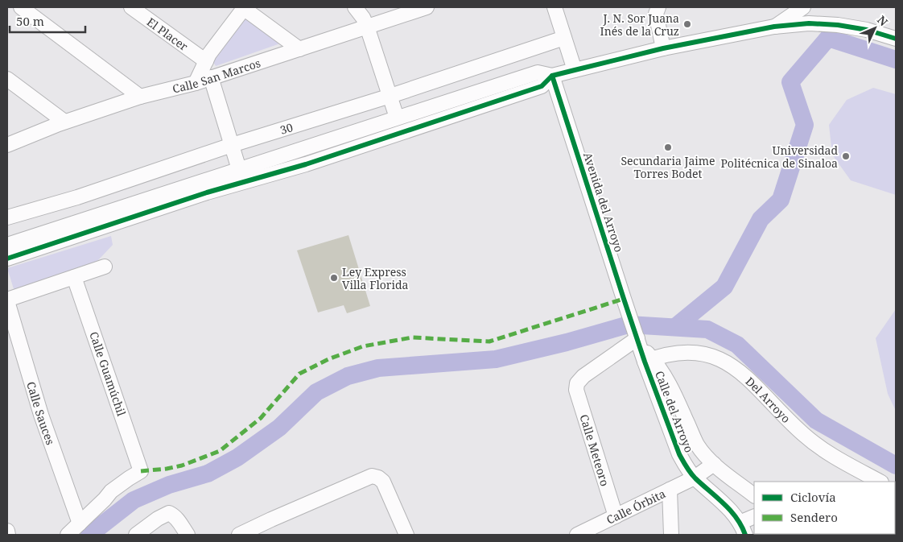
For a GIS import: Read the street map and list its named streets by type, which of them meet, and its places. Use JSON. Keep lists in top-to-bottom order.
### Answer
{
  "streets": {
    "street": [
      "El Placer",
      "Calle San Marcos",
      "30",
      "Avenida del Arroyo",
      "Calle Guamúchil",
      "Del Arroyo",
      "Calle del Arroyo",
      "Calle Sauces",
      "Calle Meteoro",
      "Calle Órbita"
    ]
  },
  "crossings": [
    ["Avenida del Arroyo", "Calle del Arroyo"],
    ["Avenida del Arroyo", "Calle Meteoro"],
    ["Calle Guamúchil", "Calle Sauces"],
    ["Del Arroyo", "Calle del Arroyo"],
    ["Calle del Arroyo", "Calle Meteoro"],
    ["Calle del Arroyo", "Calle Órbita"],
    ["Calle Meteoro", "Calle Órbita"]
  ],
  "places": [
    "J. N. Sor Juana Inés de la Cruz",
    "Secundaria Jaime Torres Bodet",
    "Universidad Politécnica de Sinaloa",
    "Ley Express Villa Florida"
  ],
  "legend": ["Ciclovía", "Sendero"],
  "scale_bar": "50 m",
  "north": "top right"
}
